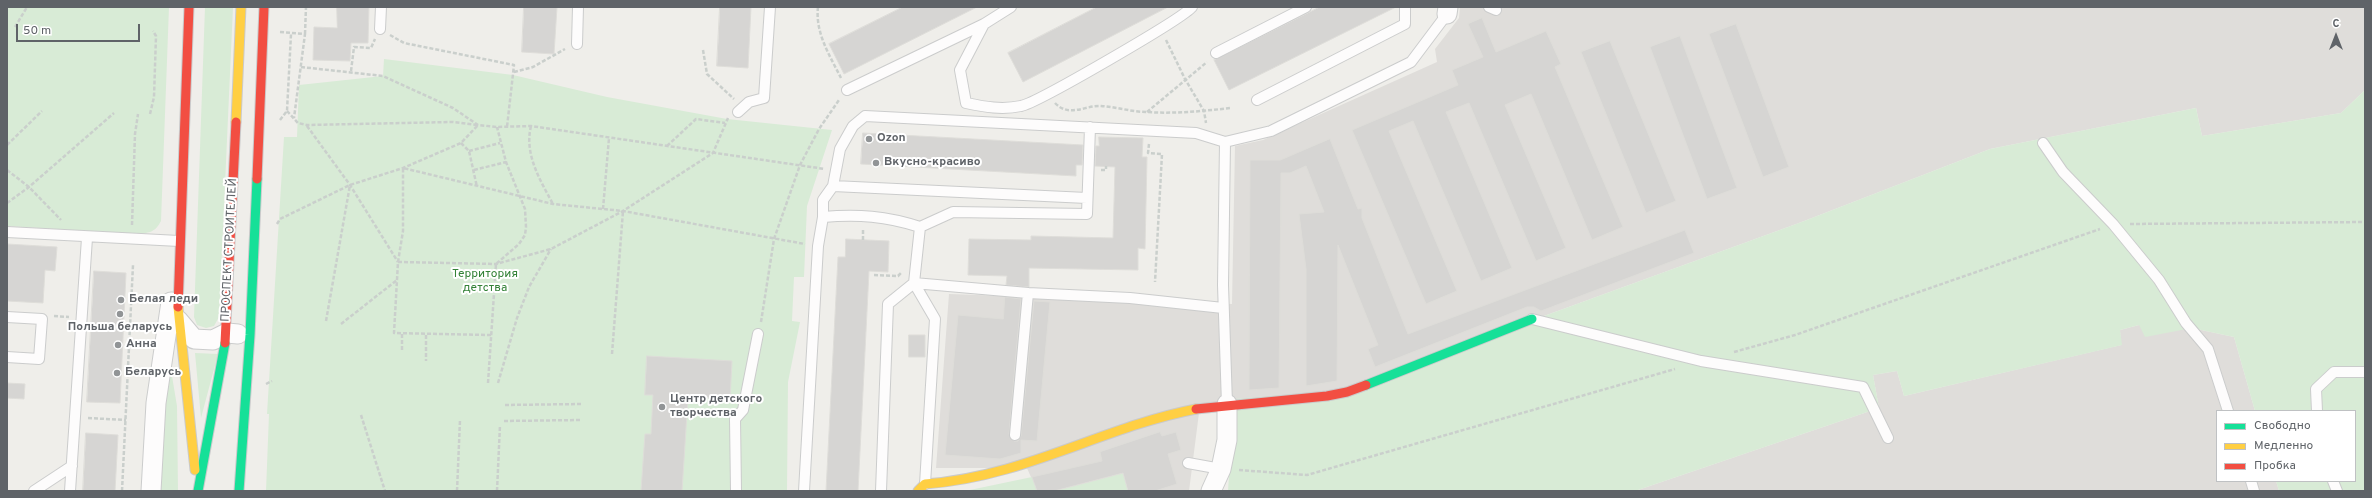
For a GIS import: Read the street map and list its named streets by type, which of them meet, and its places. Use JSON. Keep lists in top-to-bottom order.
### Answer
{
  "streets": {
    "street": ["ПРОСПЕКТ СТРОИТЕЛЕЙ"]
  },
  "parks": ["Территория детства"],
  "places": [
    "Ozon",
    "Вкусно-красиво",
    "Белая леди",
    "Польша беларусь",
    "Анна",
    "Беларусь",
    "Центр детского творчества"
  ],
  "legend": ["Свободно", "Медленно", "Пробка"],
  "scale_bar": "50 m",
  "north": "top"
}
